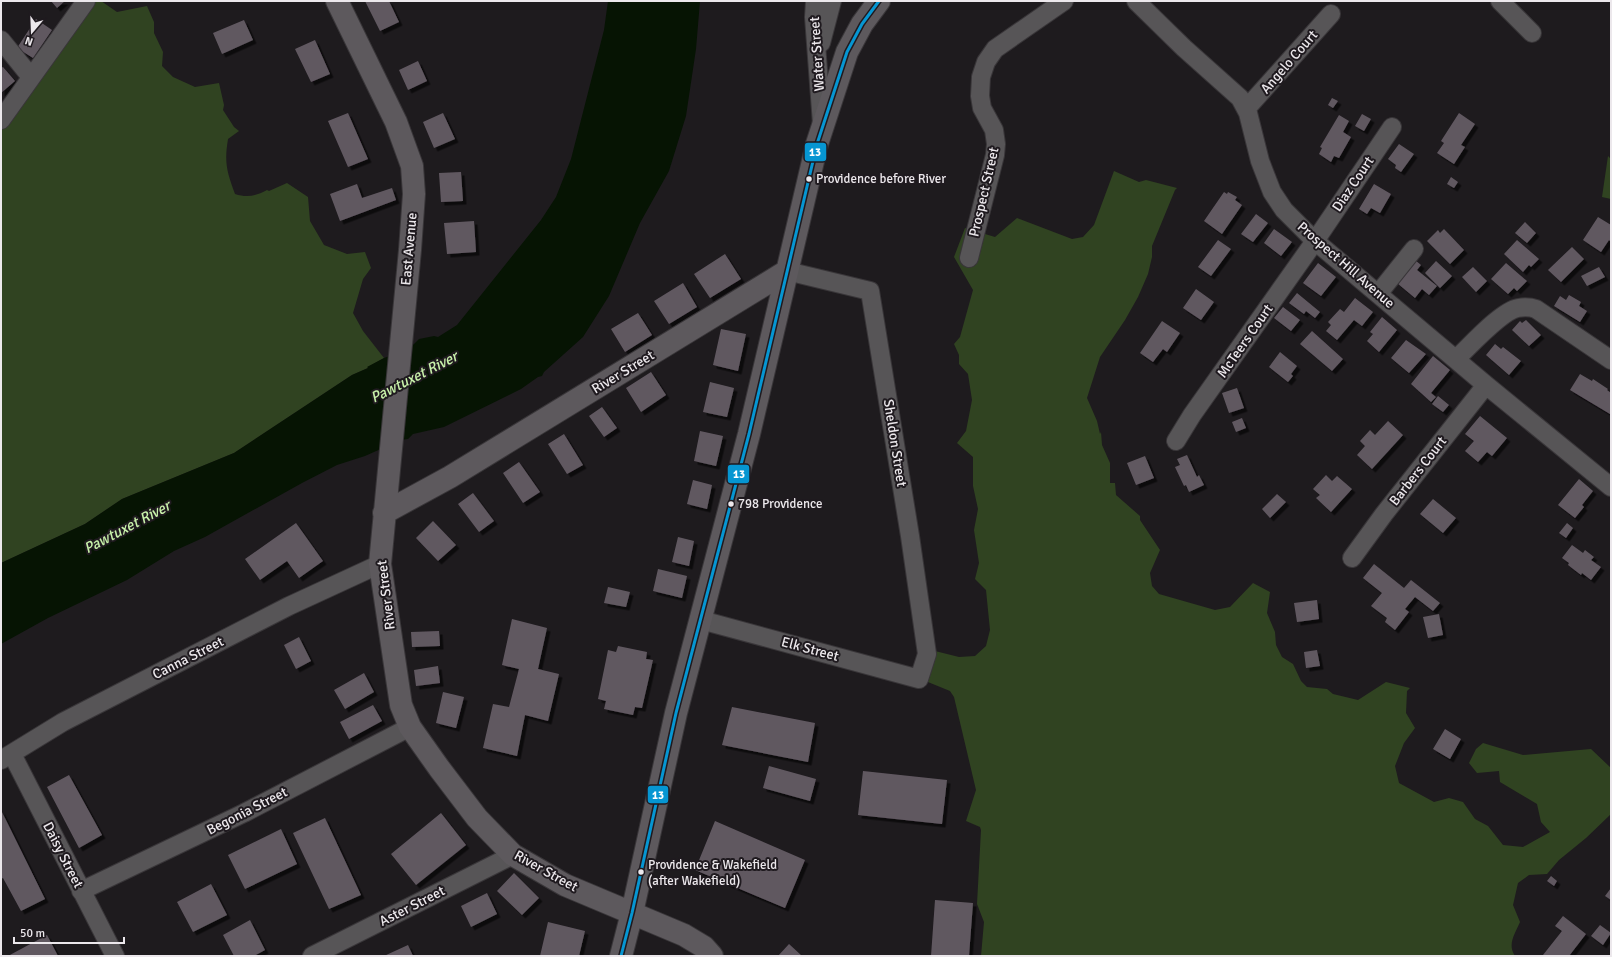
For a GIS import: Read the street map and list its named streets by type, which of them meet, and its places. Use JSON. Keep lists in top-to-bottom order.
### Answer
{
  "streets": {
    "main road": ["East Avenue", "River Street"],
    "street": [
      "Water Street",
      "Angelo Court",
      "Diaz Court",
      "Prospect Street",
      "Prospect Hill Avenue",
      "McTeers Court",
      "Sheldon Street",
      "Barbers Court",
      "Elk Street",
      "Canna Street",
      "Begonia Street",
      "Daisy Street",
      "Aster Street"
    ]
  },
  "crossings": [
    ["Angelo Court", "Prospect Hill Avenue"],
    ["Diaz Court", "Prospect Hill Avenue"],
    ["Diaz Court", "McTeers Court"],
    ["East Avenue", "River Street"],
    ["Prospect Hill Avenue", "McTeers Court"],
    ["Prospect Hill Avenue", "Barbers Court"],
    ["River Street", "Sheldon Street"],
    ["River Street", "Canna Street"],
    ["River Street", "Begonia Street"],
    ["River Street", "Aster Street"],
    ["Sheldon Street", "Elk Street"],
    ["Canna Street", "Daisy Street"],
    ["Begonia Street", "Daisy Street"]
  ],
  "water": ["Pawtuxet River"],
  "places": ["Providence before River", "798 Providence", "Providence & Wakefield (after Wakefield)"],
  "lines": ["transit line 13"],
  "scale_bar": "50 m",
  "north": "bottom"
}
